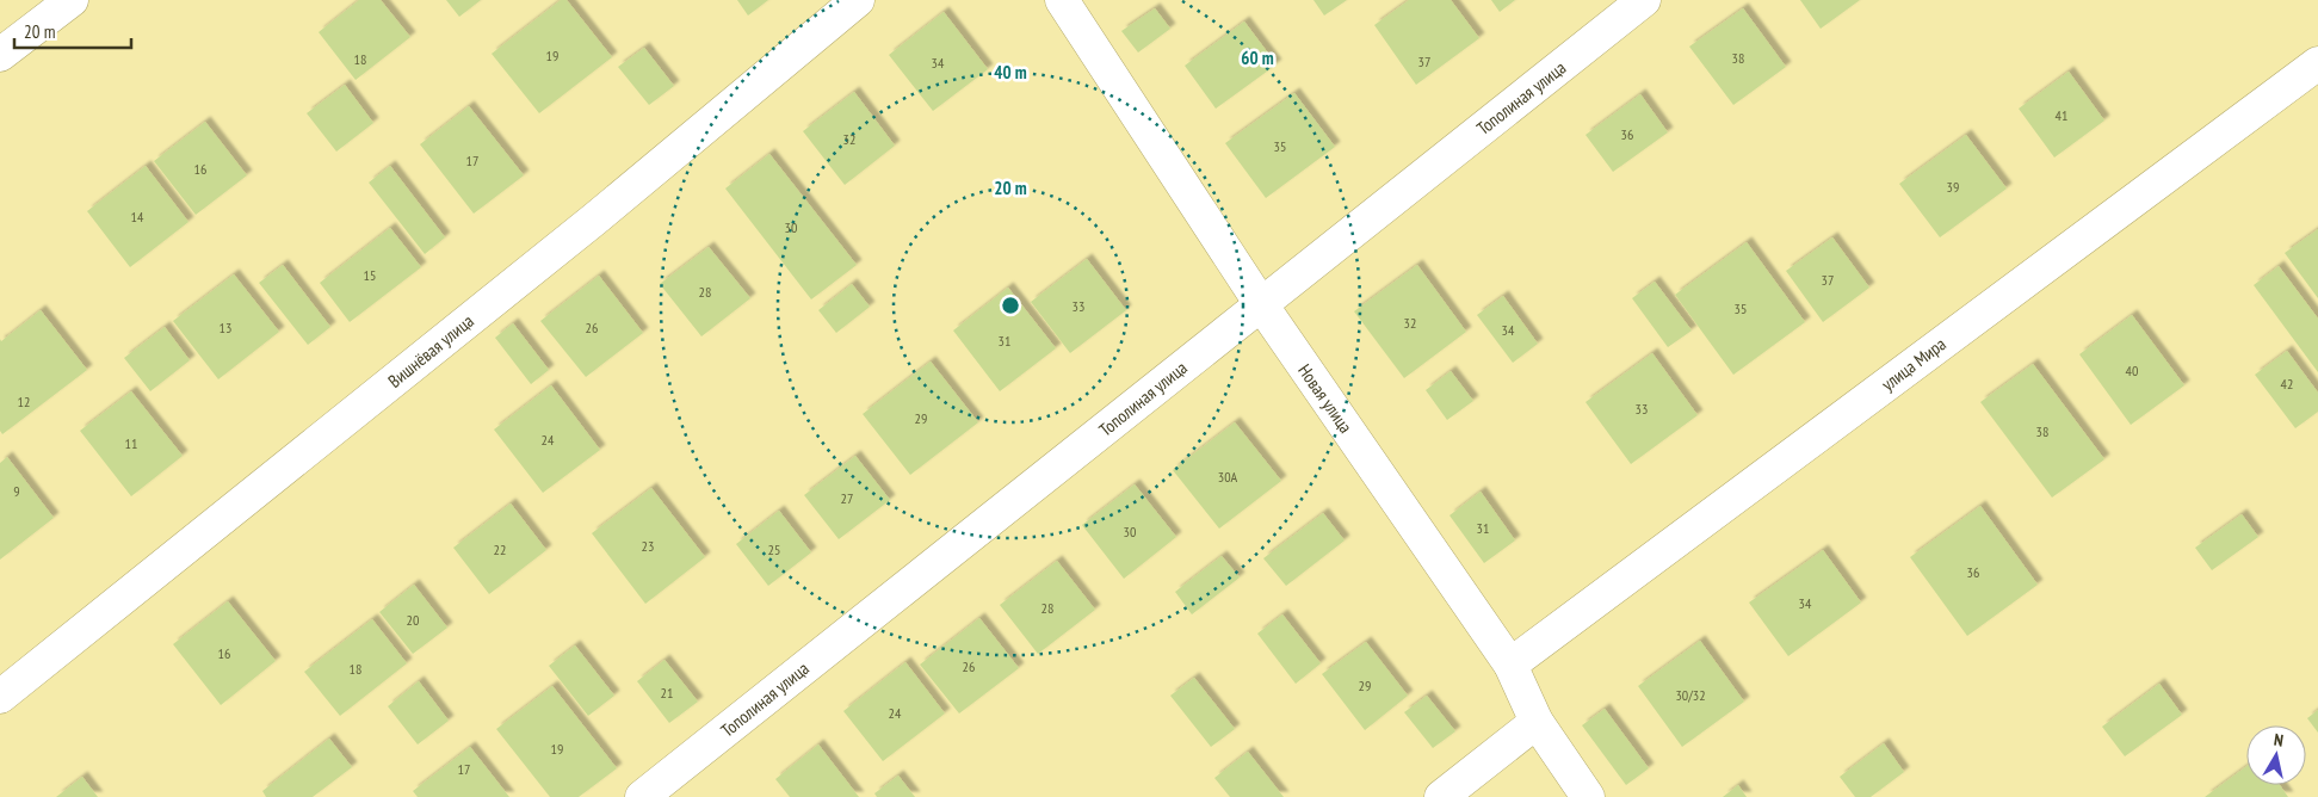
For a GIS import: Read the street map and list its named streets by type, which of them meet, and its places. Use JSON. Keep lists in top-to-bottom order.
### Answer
{
  "streets": {
    "street": [
      "Тополиная улица",
      "Вишнёвая улица",
      "улица Мира",
      "Новая улица"
    ]
  },
  "crossings": [
    ["Тополиная улица", "Новая улица"],
    ["улица Мира", "Новая улица"]
  ],
  "house_numbers": [
    "19",
    "38",
    "18",
    "37",
    "34",
    "41",
    "36",
    "32",
    "35",
    "17",
    "16",
    "39",
    "14",
    "30",
    "15",
    "37",
    "28",
    "33",
    "35",
    "32",
    "13",
    "26",
    "34",
    "31",
    "40",
    "42",
    "12",
    "33",
    "29",
    "38",
    "24",
    "11",
    "30А",
    "9",
    "27",
    "31",
    "30",
    "23",
    "22",
    "25",
    "36",
    "34",
    "28",
    "20",
    "16",
    "26",
    "18",
    "29",
    "21",
    "30/32",
    "24",
    "19",
    "17"
  ],
  "scale_bar": "20 m",
  "north": "top",
  "rings": ["60 m", "40 m", "20 m"]
}
